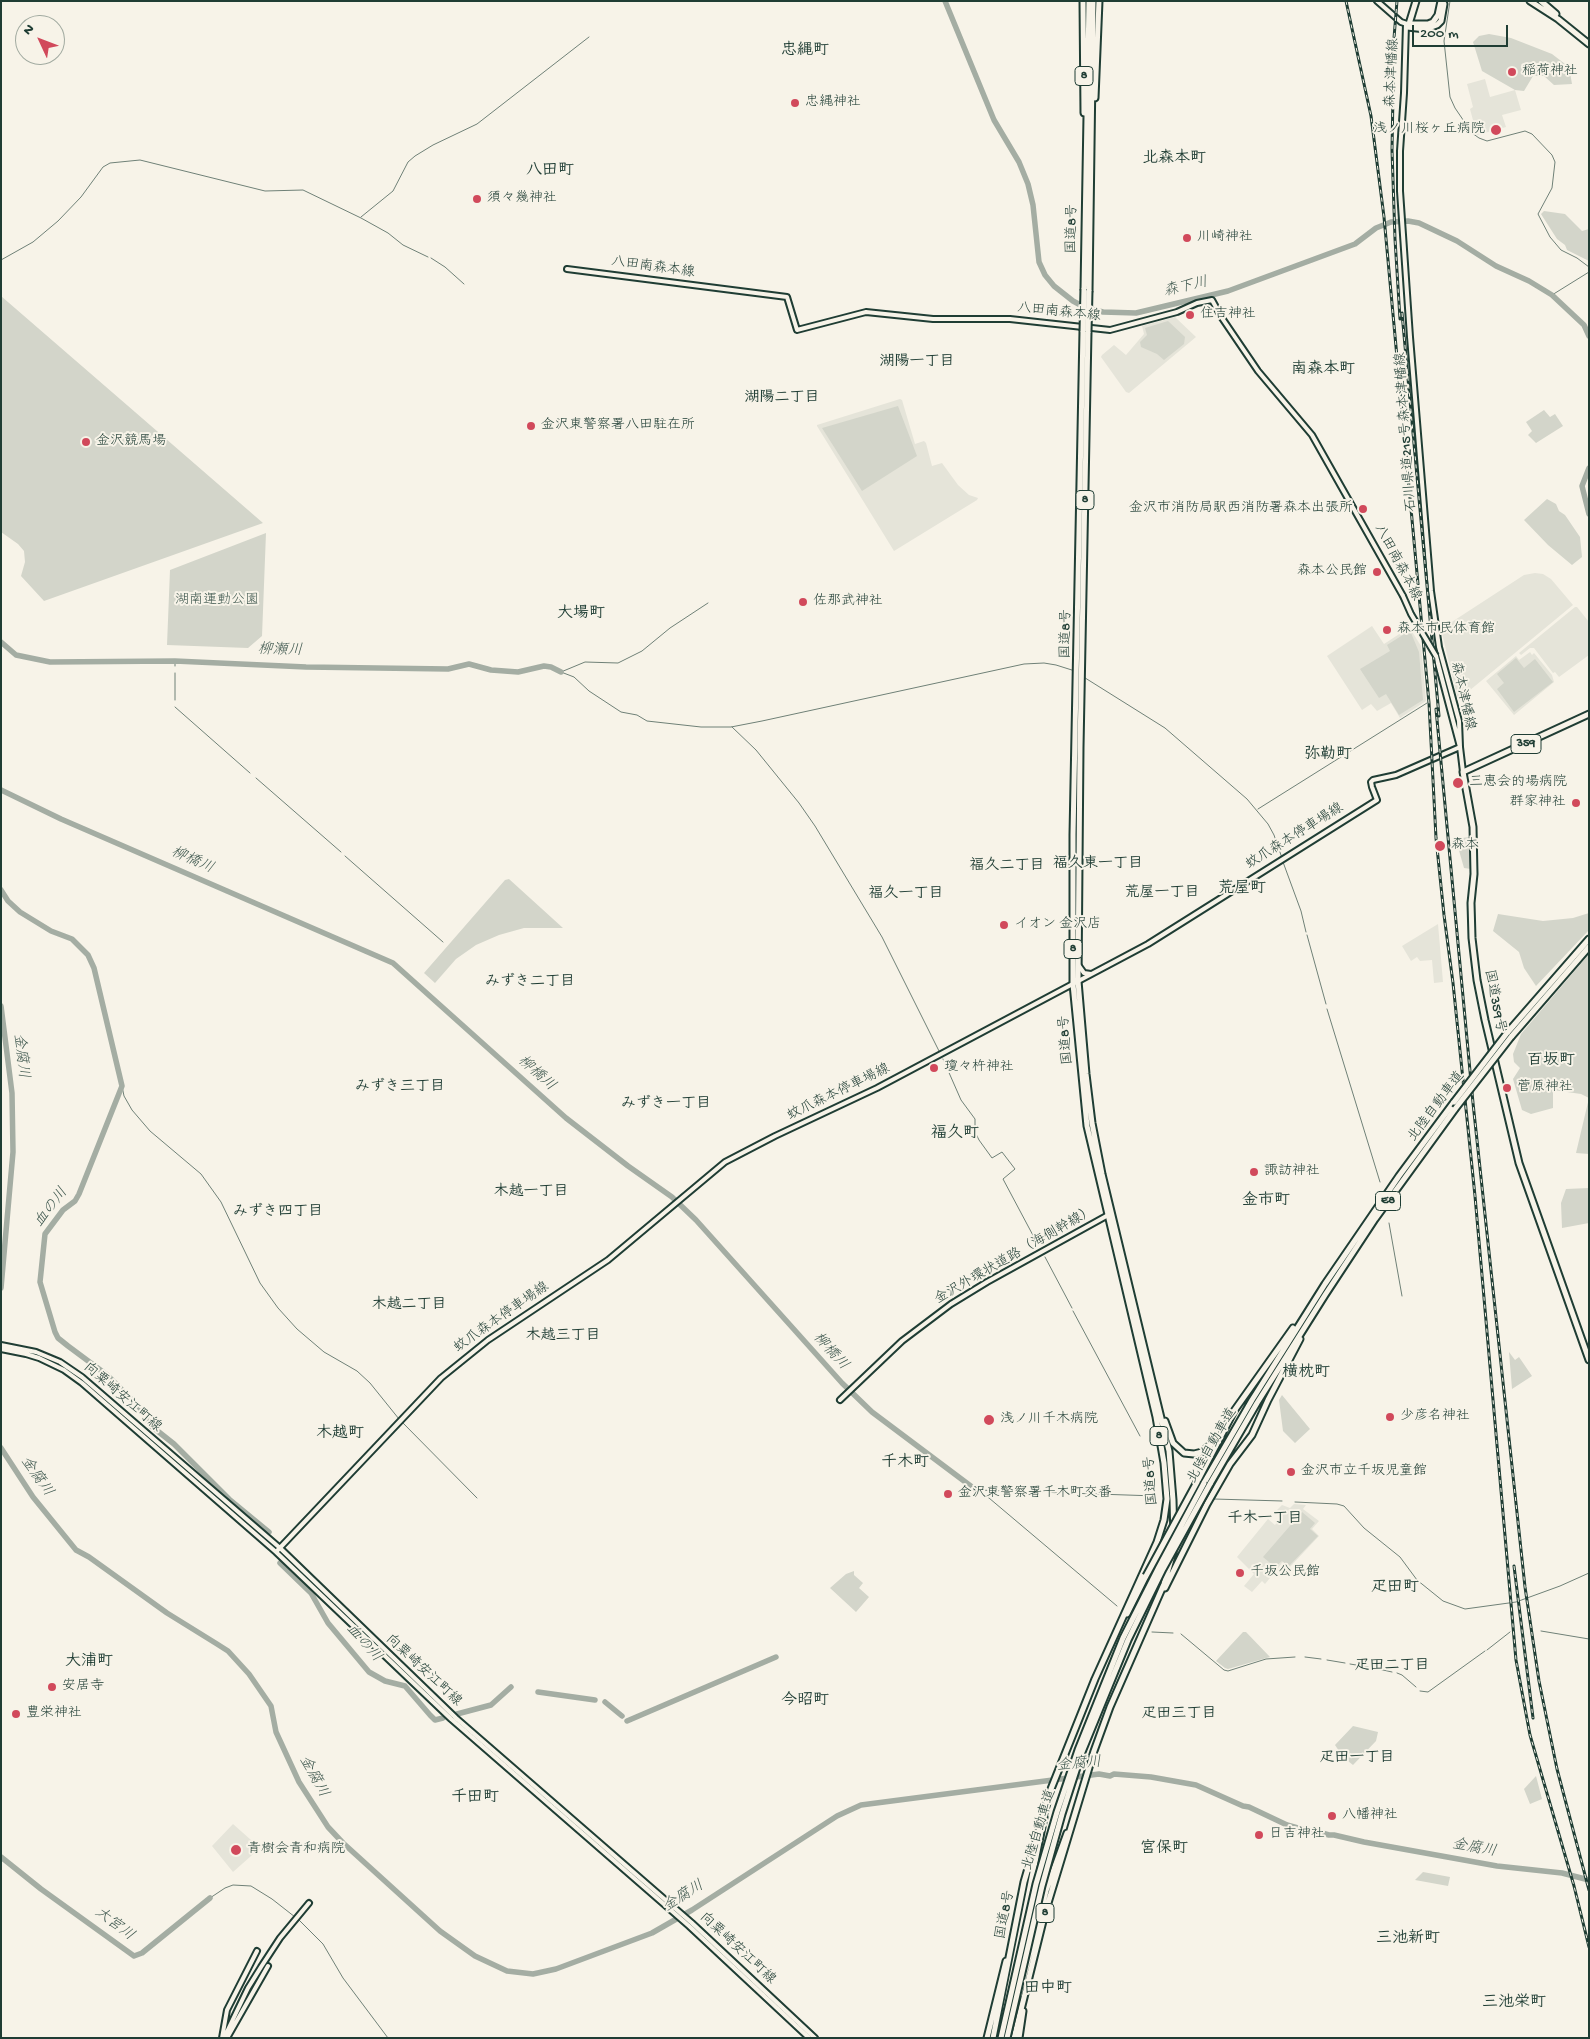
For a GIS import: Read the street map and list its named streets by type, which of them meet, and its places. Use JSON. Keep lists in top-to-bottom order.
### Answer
{
  "streets": {
    "highway": [
      "8",
      "国道8号",
      "359",
      "国道359号",
      "北陸自動車道",
      "E8"
    ],
    "main road": [
      "森本津幡線",
      "八田南森本線",
      "石川県道215号森本津幡線",
      "蚊爪森本停車場線",
      "金沢外環状道路（海側幹線）",
      "向粟崎安江町線"
    ]
  },
  "crossings": [
    ["森本津幡線", "八田南森本線"],
    ["森本津幡線", "石川県道215号森本津幡線"],
    ["森本津幡線", "蚊爪森本停車場線"],
    ["8", "国道8号"],
    ["国道8号", "蚊爪森本停車場線"],
    ["国道8号", "金沢外環状道路（海側幹線）"],
    ["八田南森本線", "359"],
    ["八田南森本線", "蚊爪森本停車場線"],
    ["八田南森本線", "国道359号"],
    ["359", "国道359号"],
    ["蚊爪森本停車場線", "向粟崎安江町線"]
  ],
  "districts": [
    "忠縄町",
    "北森本町",
    "八田町",
    "湖陽一丁目",
    "南森本町",
    "湖陽二丁目",
    "大場町",
    "弥勒町",
    "福久東一丁目",
    "福久二丁目",
    "荒屋町",
    "荒屋一丁目",
    "福久一丁目",
    "みずき二丁目",
    "百坂町",
    "みずき三丁目",
    "みずき一丁目",
    "福久町",
    "木越一丁目",
    "金市町",
    "みずき四丁目",
    "木越二丁目",
    "木越三丁目",
    "横枕町",
    "木越町",
    "千木町",
    "千木一丁目",
    "疋田町",
    "大浦町",
    "疋田二丁目",
    "今昭町",
    "疋田三丁目",
    "疋田一丁目",
    "千田町",
    "宮保町",
    "三池新町",
    "田中町",
    "三池栄町"
  ],
  "water": [
    "森下川",
    "柳瀬川",
    "柳橋川",
    "金腐川",
    "血の川",
    "大宮川"
  ],
  "parks": ["湖南運動公園"],
  "places": [
    "稲荷神社",
    "忠縄神社",
    "浅ノ川桜ヶ丘病院",
    "須々幾神社",
    "川崎神社",
    "住吉神社",
    "金沢東警察署八田駐在所",
    "金沢競馬場",
    "金沢市消防局駅西消防署森本出張所",
    "森本公民館",
    "佐那武神社",
    "森本市民体育館",
    "三恵会的場病院",
    "群家神社",
    "森本",
    "イオン 金沢店",
    "瓊々杵神社",
    "菅原神社",
    "諏訪神社",
    "少彦名神社",
    "浅ノ川千木病院",
    "金沢市立千坂児童館",
    "金沢東警察署千木町交番",
    "千坂公民館",
    "安居寺",
    "豊栄神社",
    "八幡神社",
    "日吉神社",
    "青樹会青和病院"
  ],
  "scale_bar": "200 m",
  "north": "top left"
}
